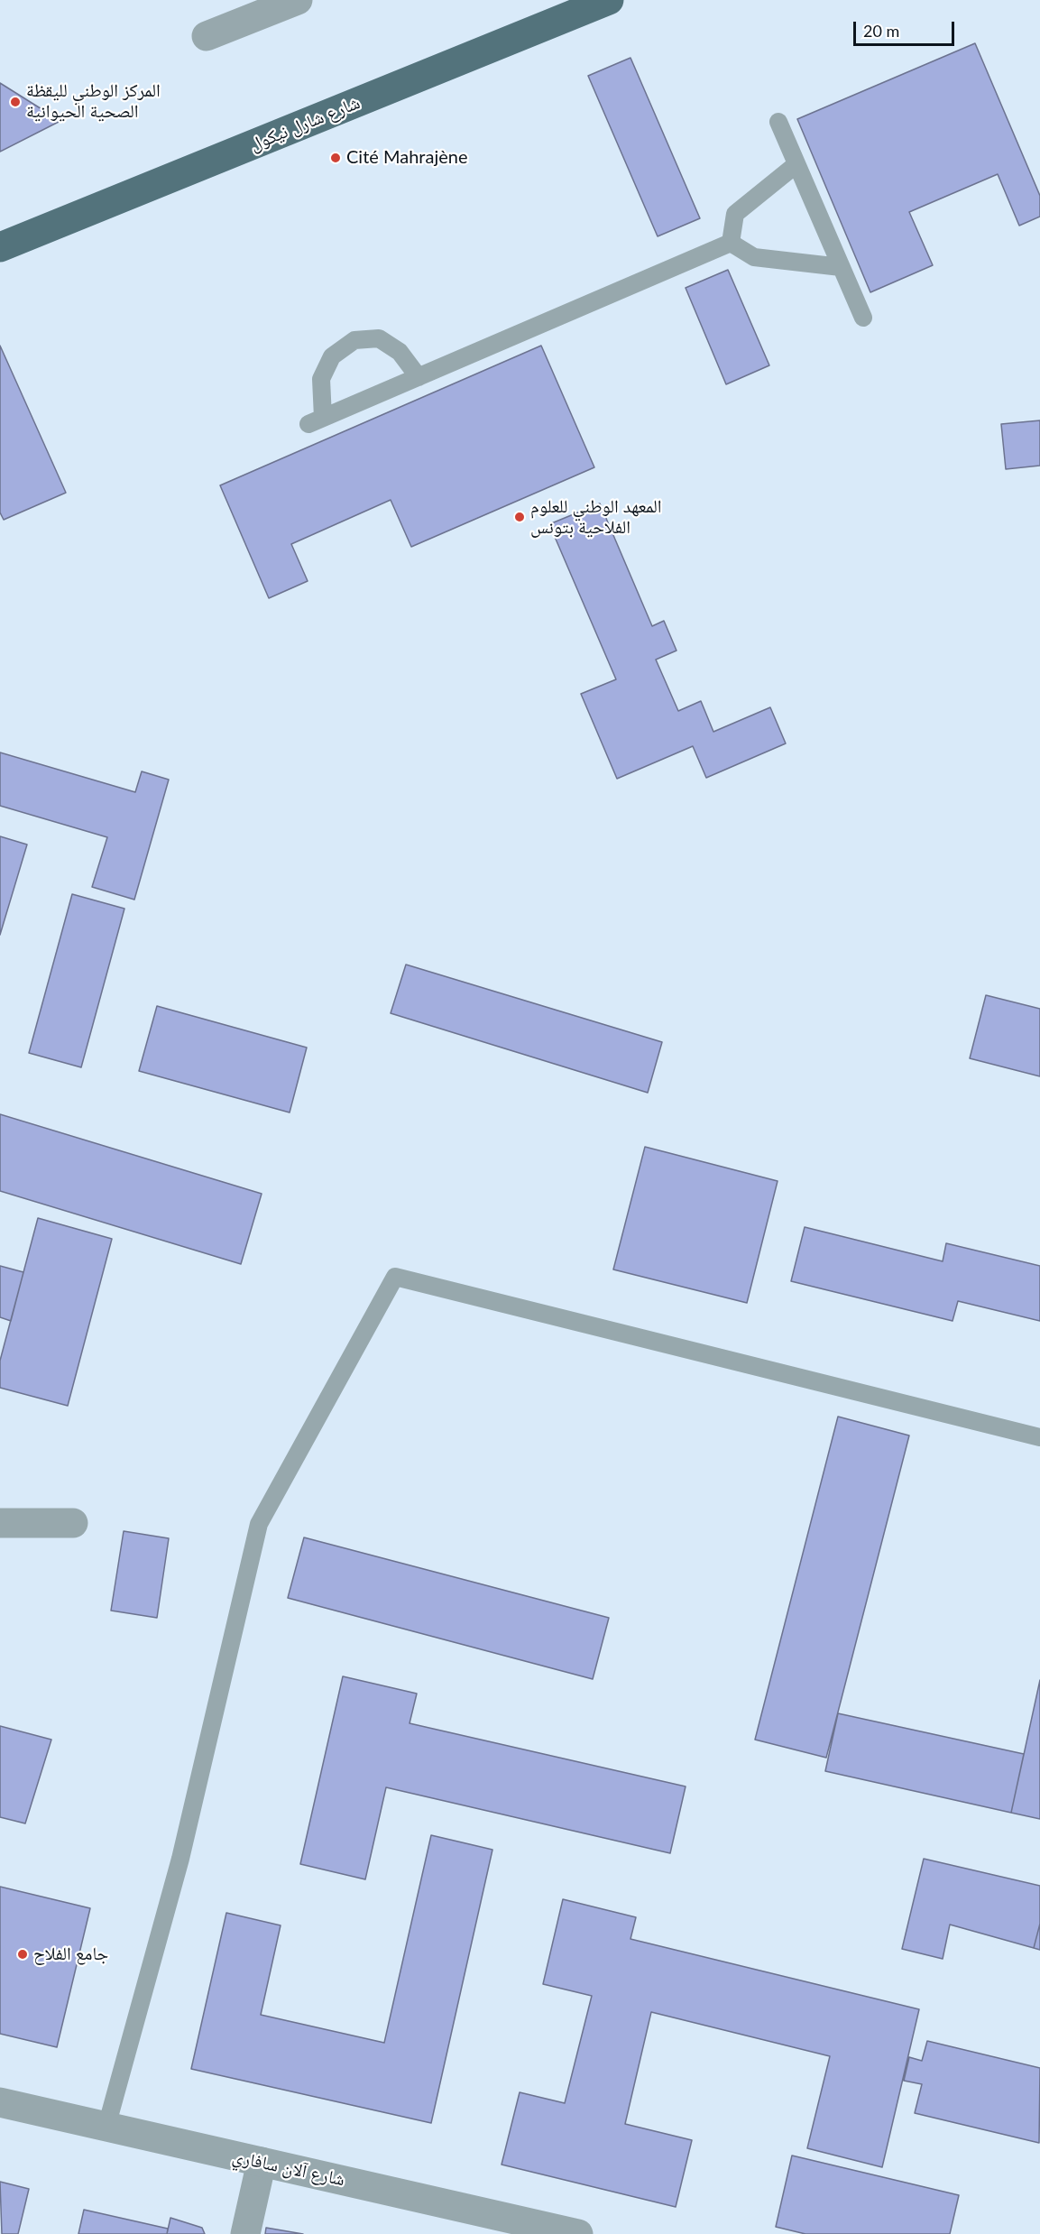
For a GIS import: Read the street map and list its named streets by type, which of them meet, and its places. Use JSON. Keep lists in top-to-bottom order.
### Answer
{
  "streets": {
    "main road": ["شارع شارل نيكول"],
    "street": ["شارع آلان سافاري"]
  },
  "places": [
    "المركز الوطني لليقظة الصحية الحيوانية",
    "Cité Mahrajène",
    "المعهد الوطني للعلوم الفلاحية بتونس",
    "جامع الفلاح"
  ],
  "scale_bar": "20 m"
}
